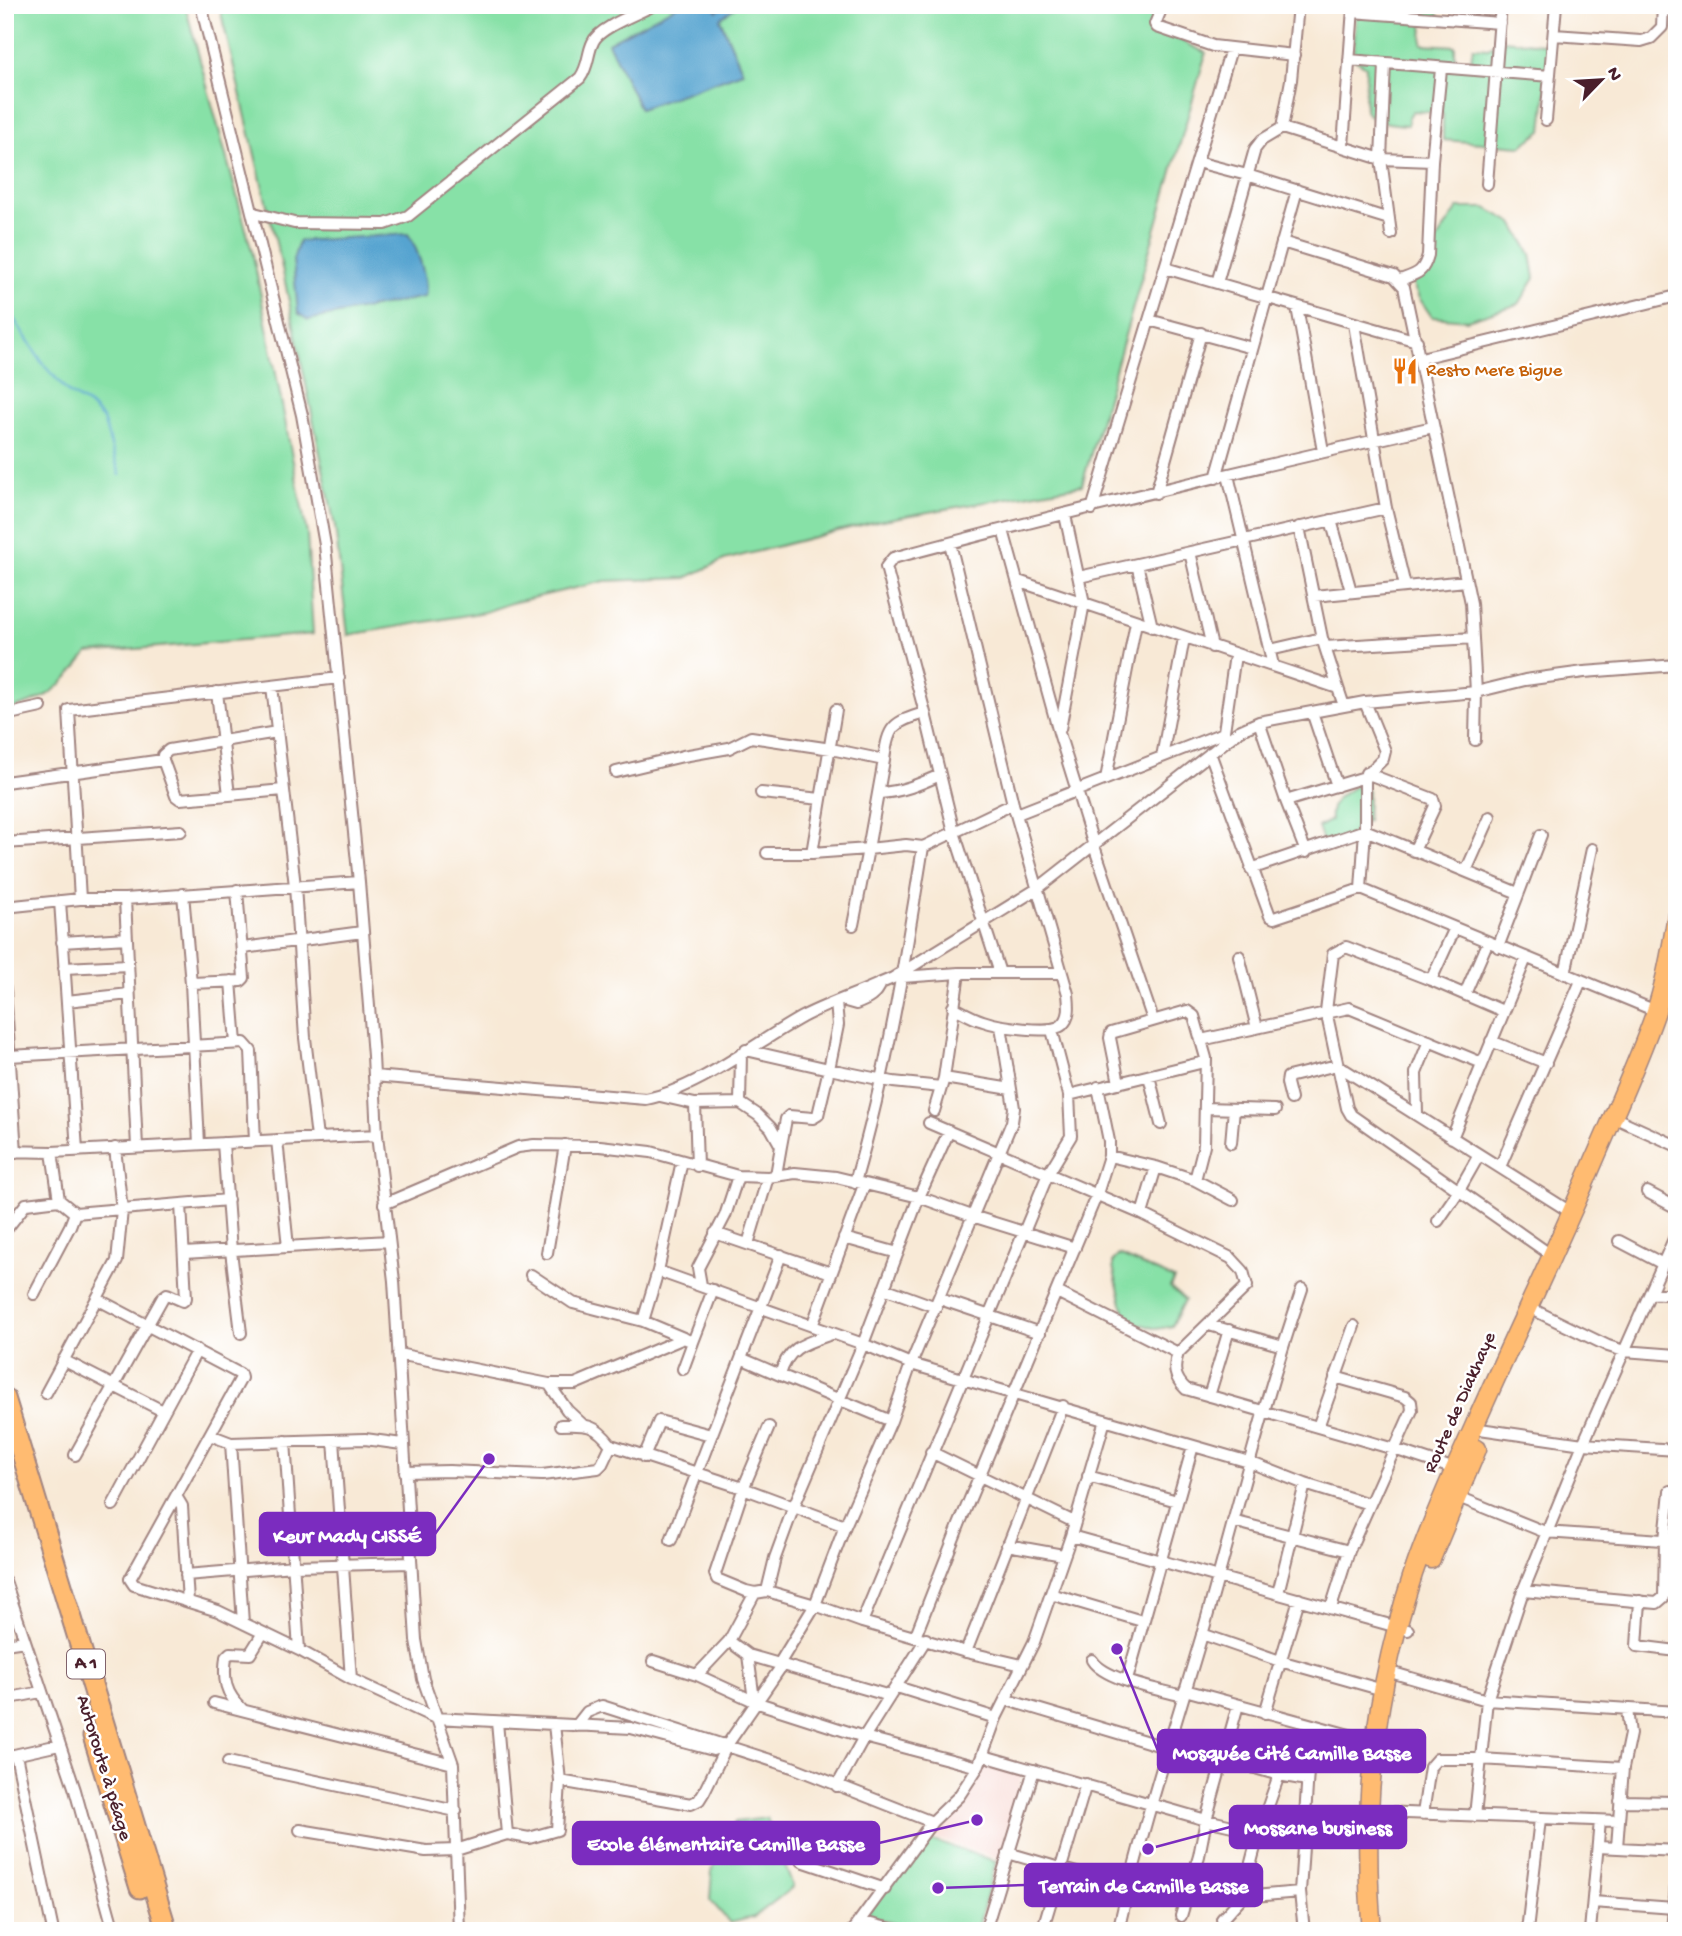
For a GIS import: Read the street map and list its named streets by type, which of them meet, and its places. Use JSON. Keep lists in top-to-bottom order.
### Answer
{
  "streets": {
    "highway": ["A 1", "Autoroute à péage"],
    "main road": ["Route de Diakhaye"]
  },
  "places": {
    "restaurant": ["Resto Mere Bigue"],
    "other": [
      "Keur Mady CISSÉ",
      "Mosquée Cité Camille Basse",
      "Ecole élémentaire Camille Basse",
      "Mossane business",
      "Terrain de Camille Basse"
    ]
  },
  "north": "top right"
}
